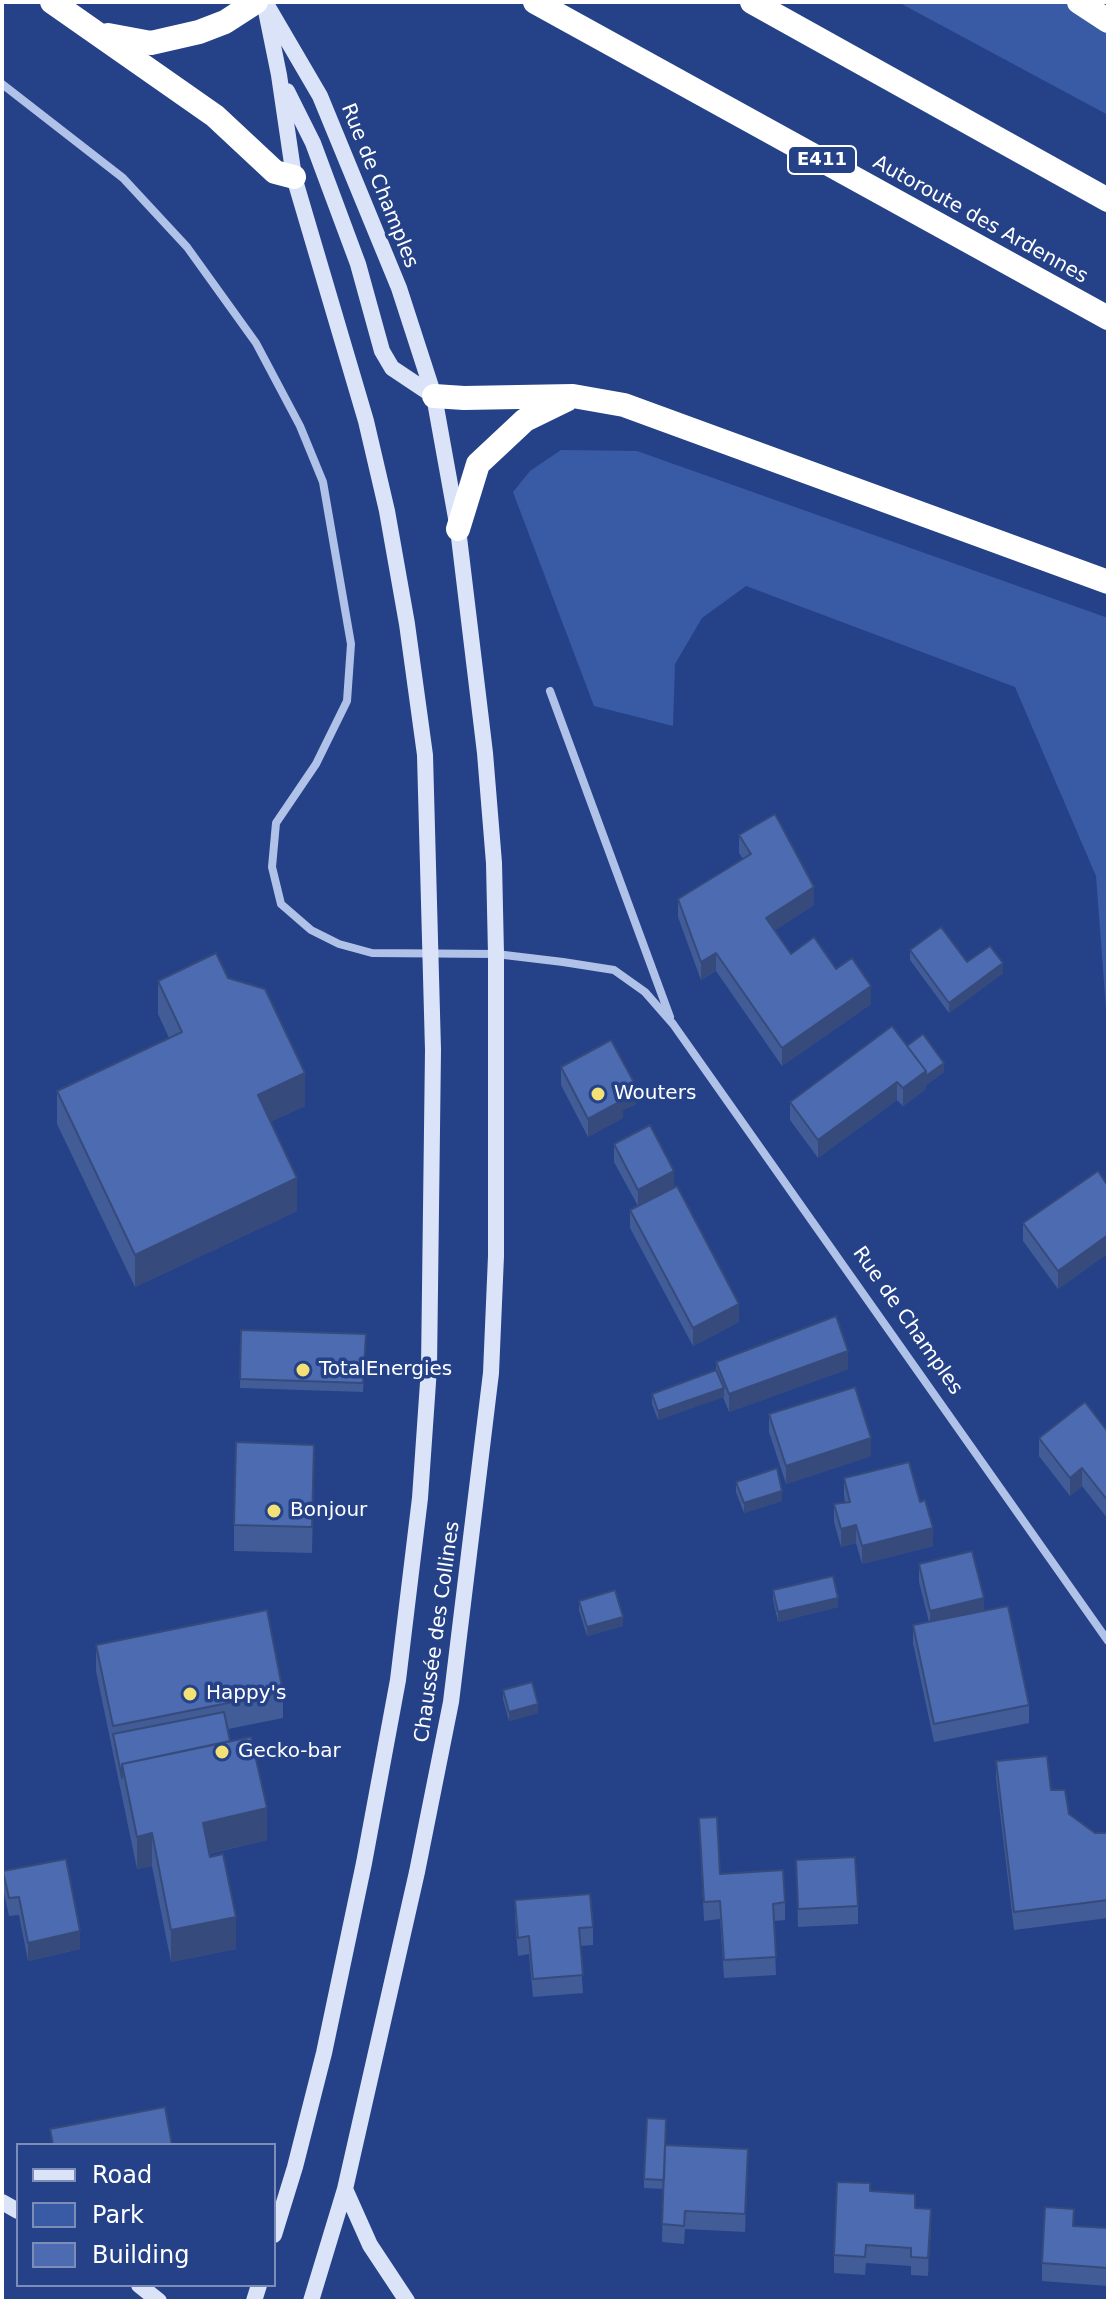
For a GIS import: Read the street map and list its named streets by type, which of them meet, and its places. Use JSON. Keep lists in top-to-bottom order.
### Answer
{
  "streets": {
    "highway": ["E411", "Autoroute des Ardennes"],
    "main road": ["Rue de Champles", "Chaussée des Collines"]
  },
  "crossings": [
    ["Rue de Champles", "Chaussée des Collines"]
  ],
  "places": [
    "Wouters",
    "TotalEnergies",
    "Bonjour",
    "Happy's",
    "Gecko-bar"
  ],
  "legend": ["Road", "Park", "Building"]
}
